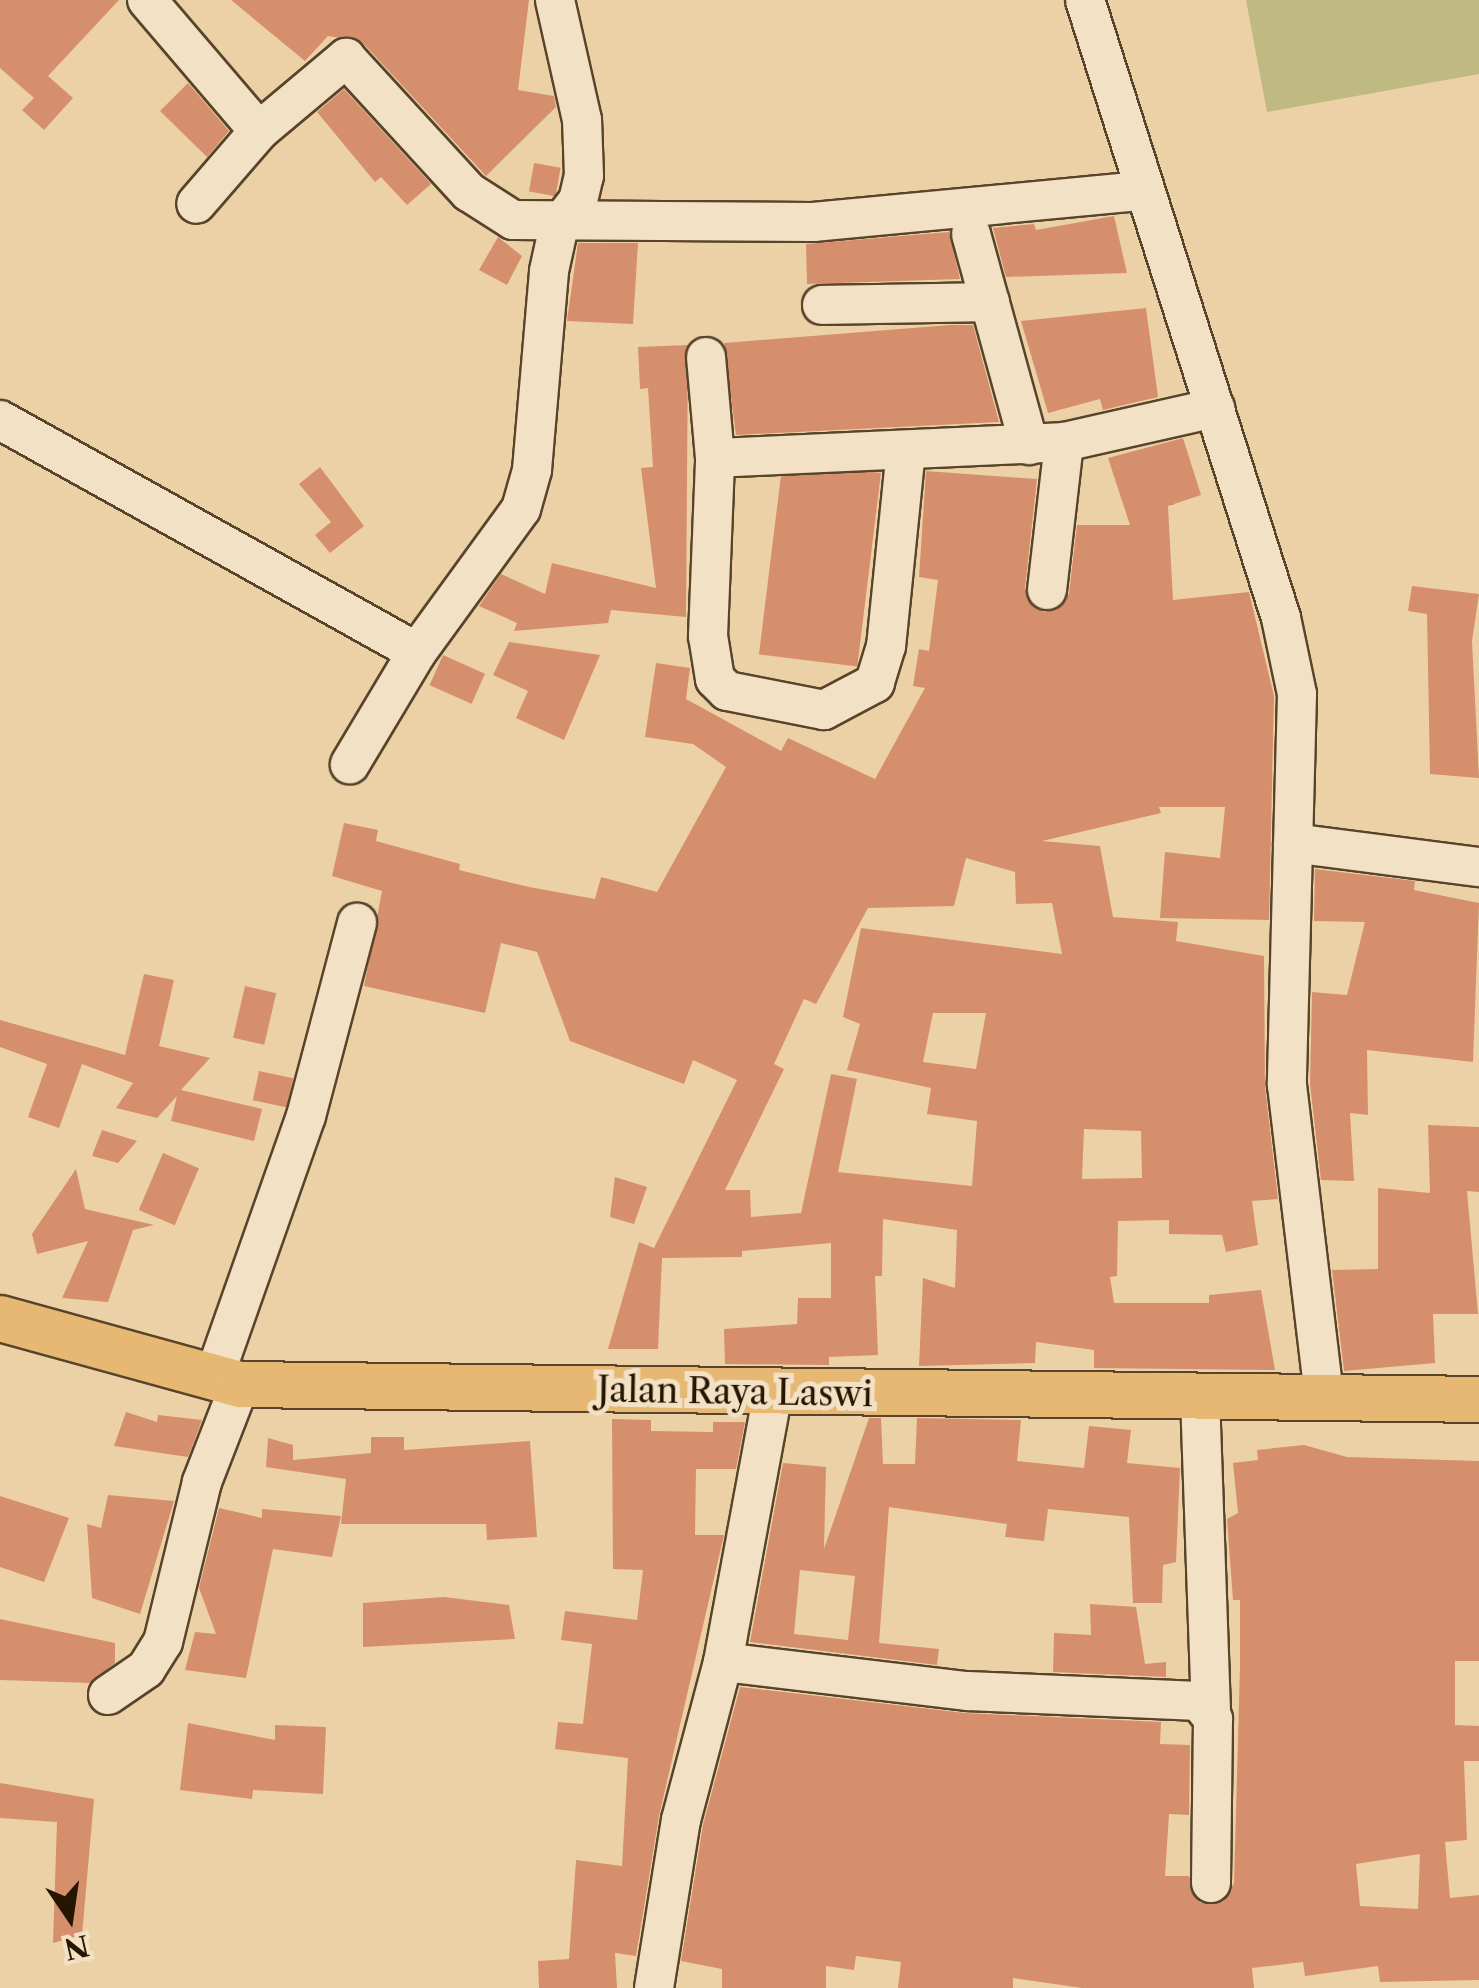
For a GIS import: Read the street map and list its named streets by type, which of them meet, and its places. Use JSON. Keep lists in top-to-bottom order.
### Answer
{
  "streets": {
    "main road": ["Jalan Raya Laswi"]
  },
  "north": "bottom"
}
